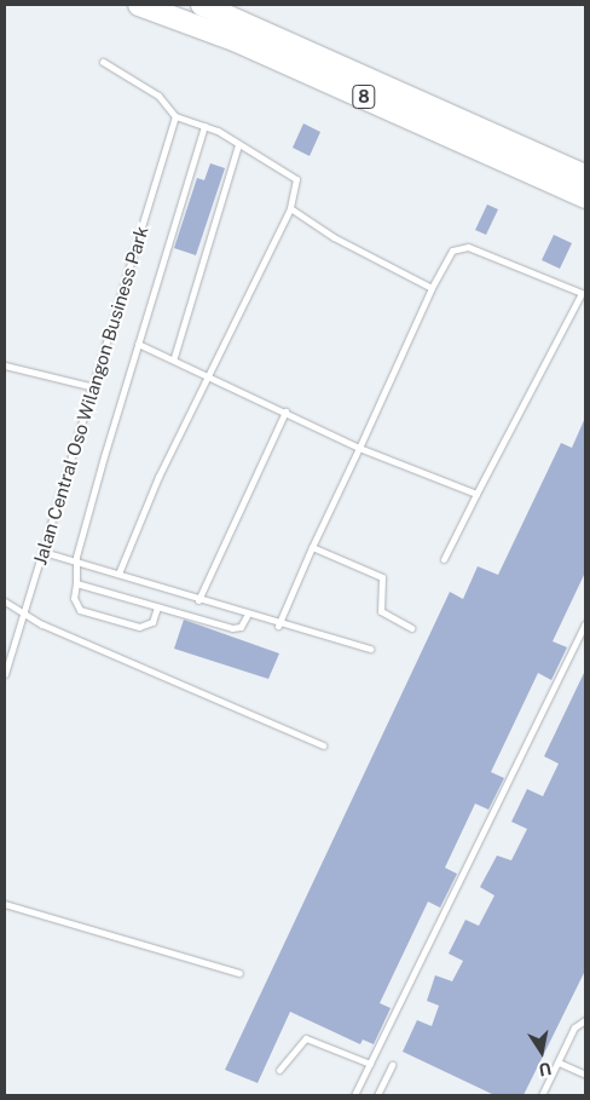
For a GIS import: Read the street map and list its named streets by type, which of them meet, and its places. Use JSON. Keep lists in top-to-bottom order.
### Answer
{
  "streets": {
    "highway": ["8"],
    "lane": ["Jalan Central Oso Wilangon Business Park"]
  },
  "north": "bottom"
}
